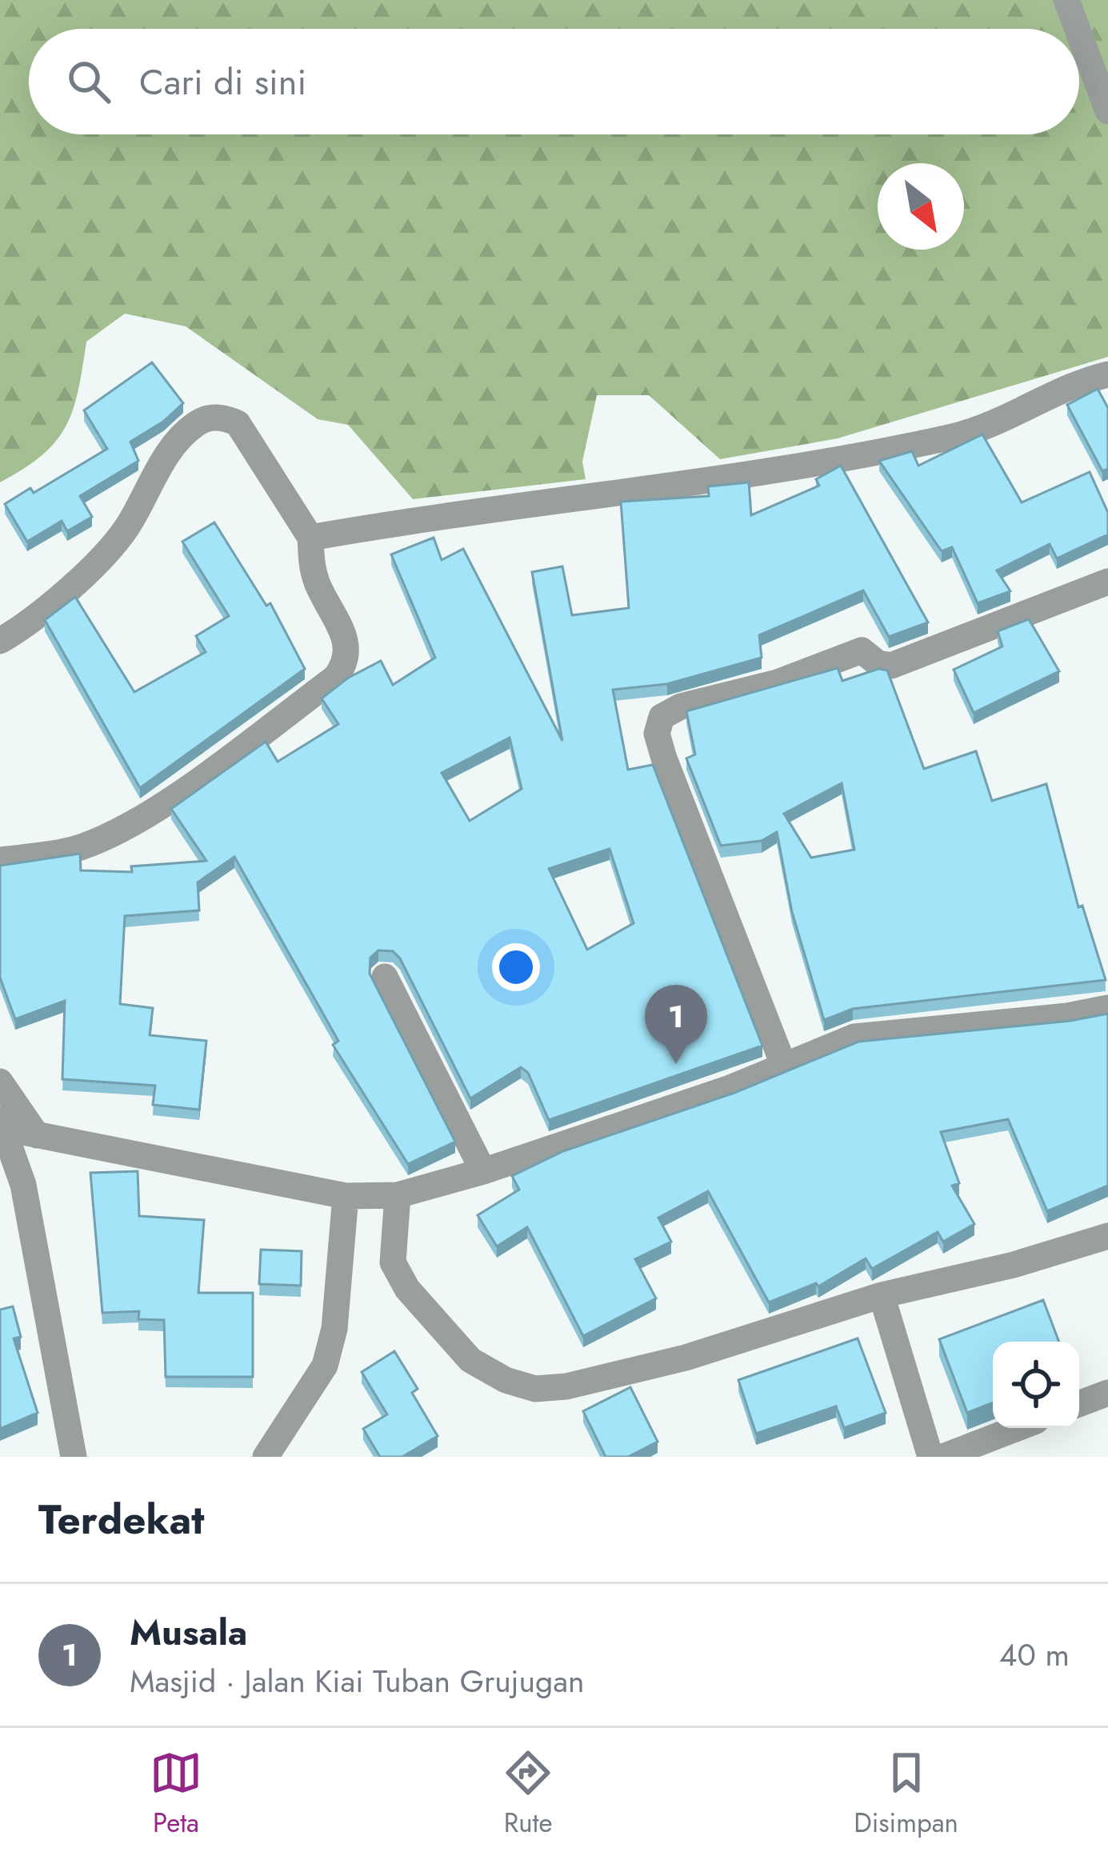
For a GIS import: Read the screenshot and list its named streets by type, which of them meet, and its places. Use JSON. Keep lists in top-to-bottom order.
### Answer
{
  "north": "bottom right",
  "page": {
    "search": "Cari di sini",
    "pins": "1",
    "heading": "Terdekat",
    "list": [
      {
        "mark": "1",
        "name": "Musala",
        "note": "Masjid · Jalan Kiai Tuban Grujugan",
        "value": "40 m"
      }
    ],
    "nav": ["Peta", "Rute", "Disimpan"]
  }
}
